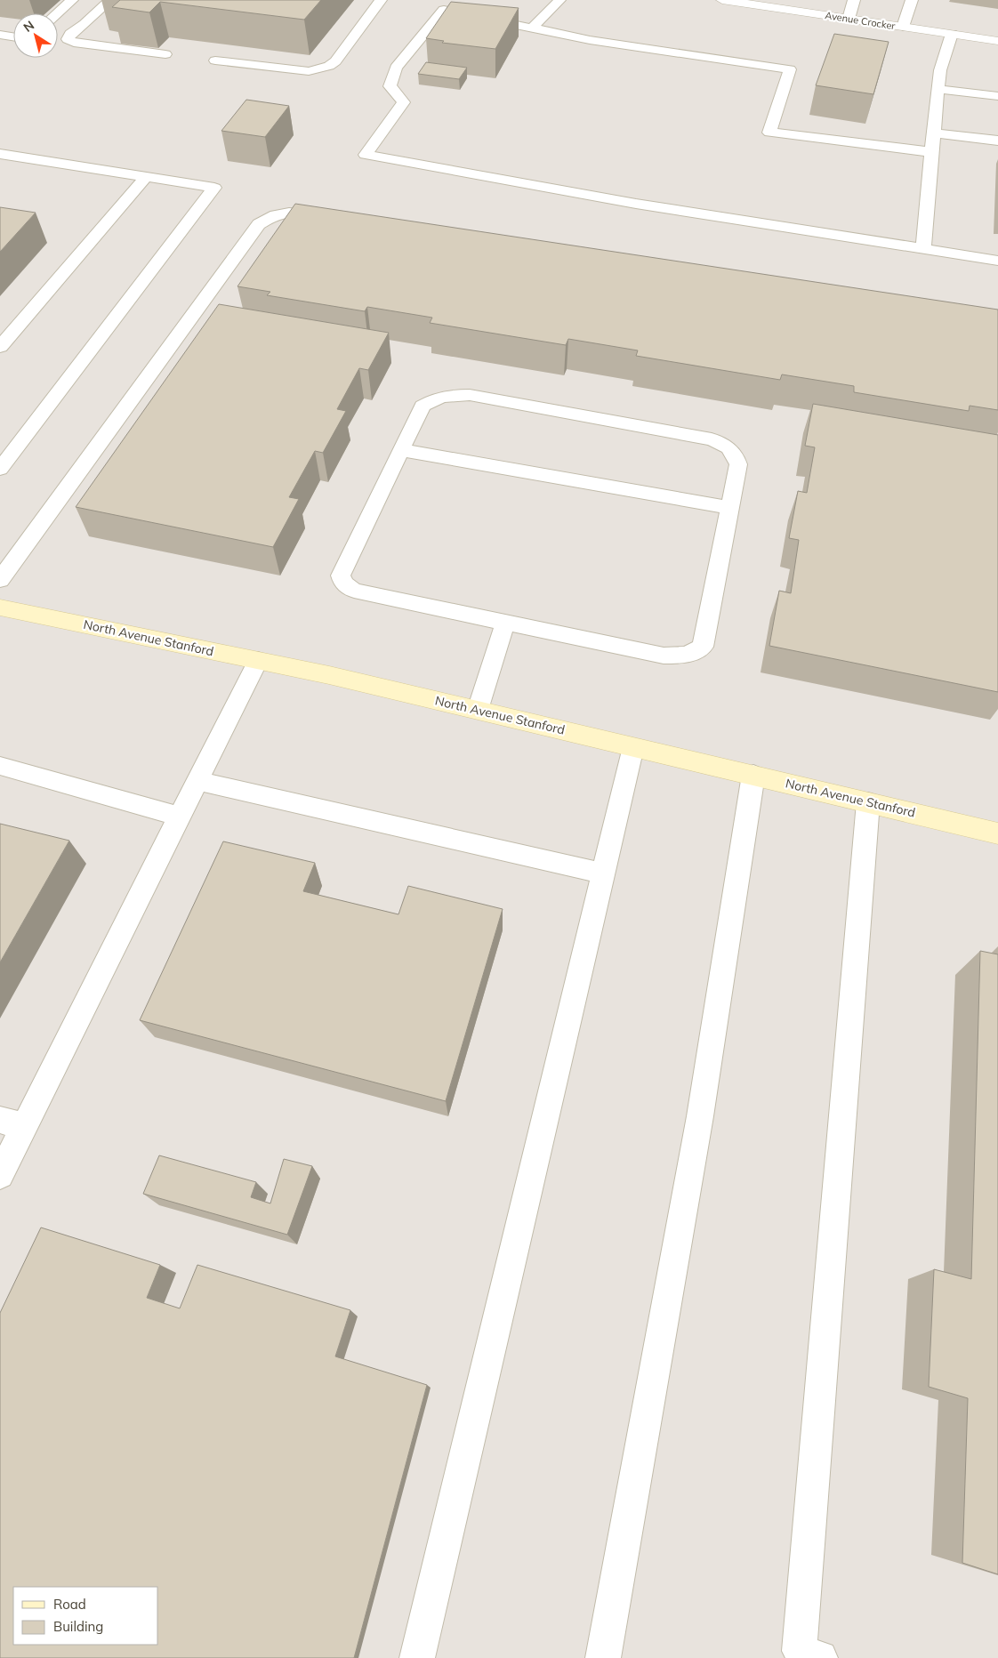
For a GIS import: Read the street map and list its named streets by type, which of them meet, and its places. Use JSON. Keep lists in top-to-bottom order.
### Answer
{
  "streets": {
    "street": ["Avenue Crocker", "North Avenue Stanford"]
  },
  "legend": ["Road", "Building"],
  "north": "top left"
}
